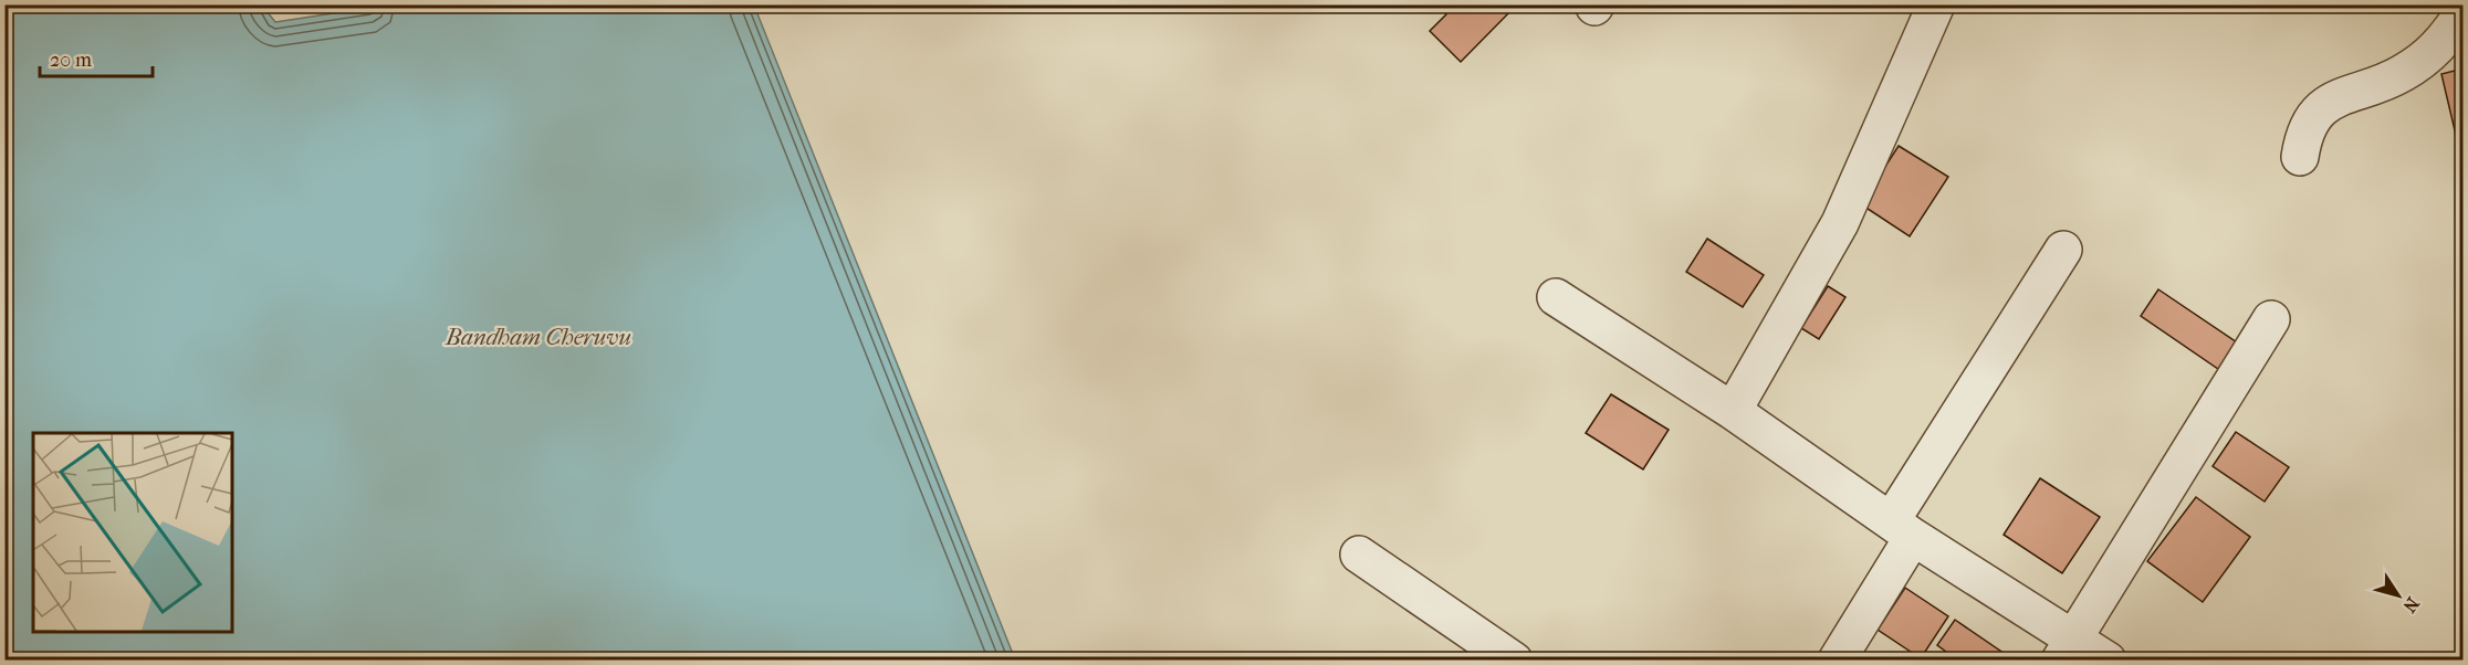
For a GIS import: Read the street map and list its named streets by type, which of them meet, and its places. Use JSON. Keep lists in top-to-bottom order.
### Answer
{
  "water": ["Bandham Cheruvu"],
  "scale_bar": "20 m",
  "north": "bottom right"
}
